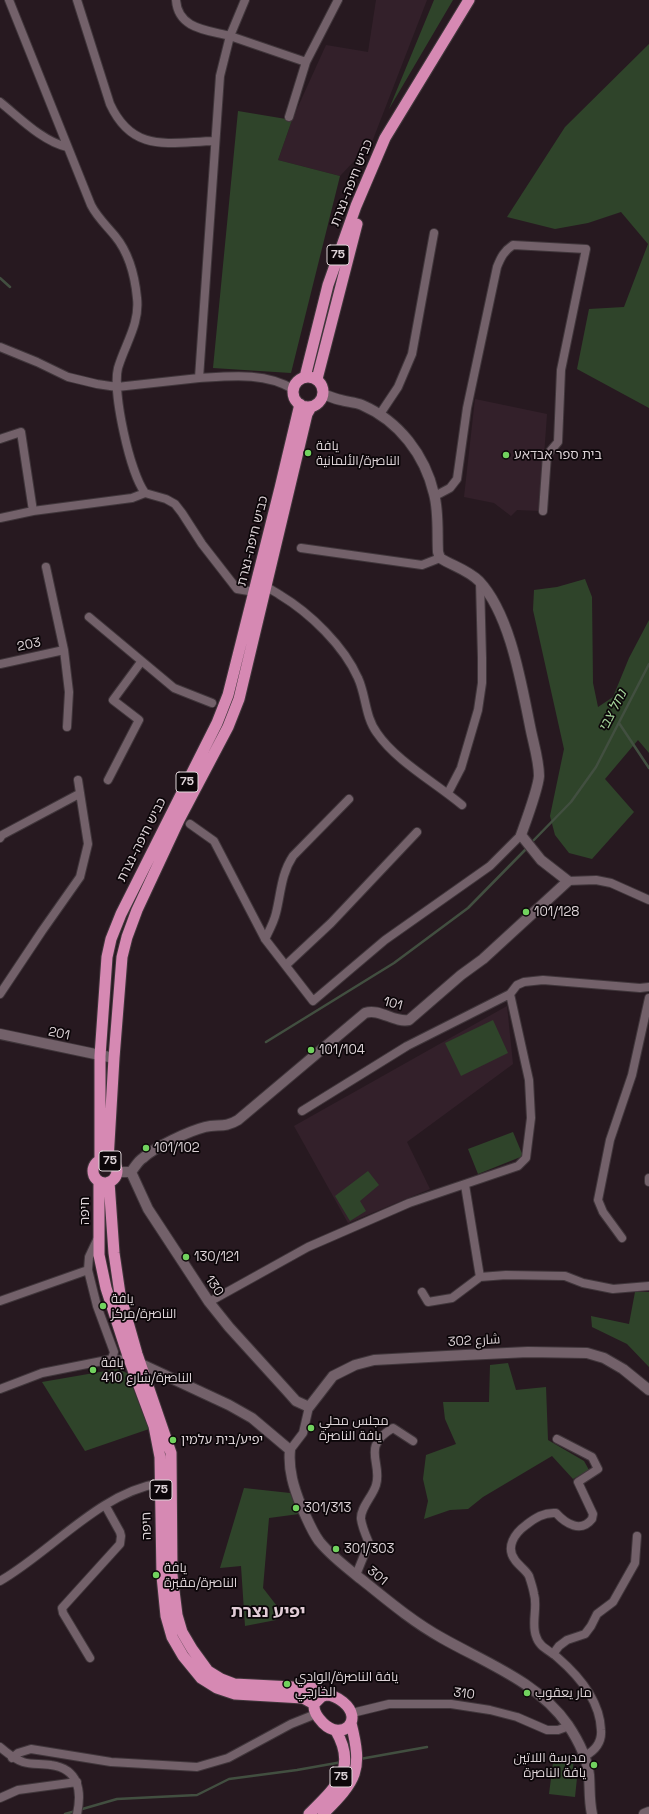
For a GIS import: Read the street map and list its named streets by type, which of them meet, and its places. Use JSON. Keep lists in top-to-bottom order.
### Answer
{
  "streets": {
    "highway": ["כביש חיפה-נצרת", "75", "חיפה"],
    "street": [
      "203",
      "101",
      "201",
      "130",
      "شارع 302",
      "301",
      "310"
    ]
  },
  "crossings": [
    ["כביש חיפה-נצרת", "75"],
    ["כביש חיפה-נצרת", "201"],
    ["כביש חיפה-נצרת", "חיפה"],
    ["75", "חיפה"],
    ["75", "310"],
    ["101", "130"],
    ["חיפה", "310"],
    ["130", "شارع 302"],
    ["301", "310"]
  ],
  "districts": ["יפיע נצרת"],
  "water": ["נחל צבי"],
  "places": [
    "يافة الناصرة/الألمانية",
    "בית ספר אבדאע",
    "101/128",
    "101/104",
    "101/102",
    "130/121",
    "يافة الناصرة/مركز",
    "يافة الناصرة/شارع 410",
    "مجلس محلي يافة الناصرة",
    "יפיע/בית עלמין",
    "301/313",
    "301/303",
    "يافة الناصرة/مقبرة",
    "يافة الناصرة/الوادي الخارجي",
    "مار يعقوب",
    "مدرسة اللاتين يافة الناصرة"
  ]
}
